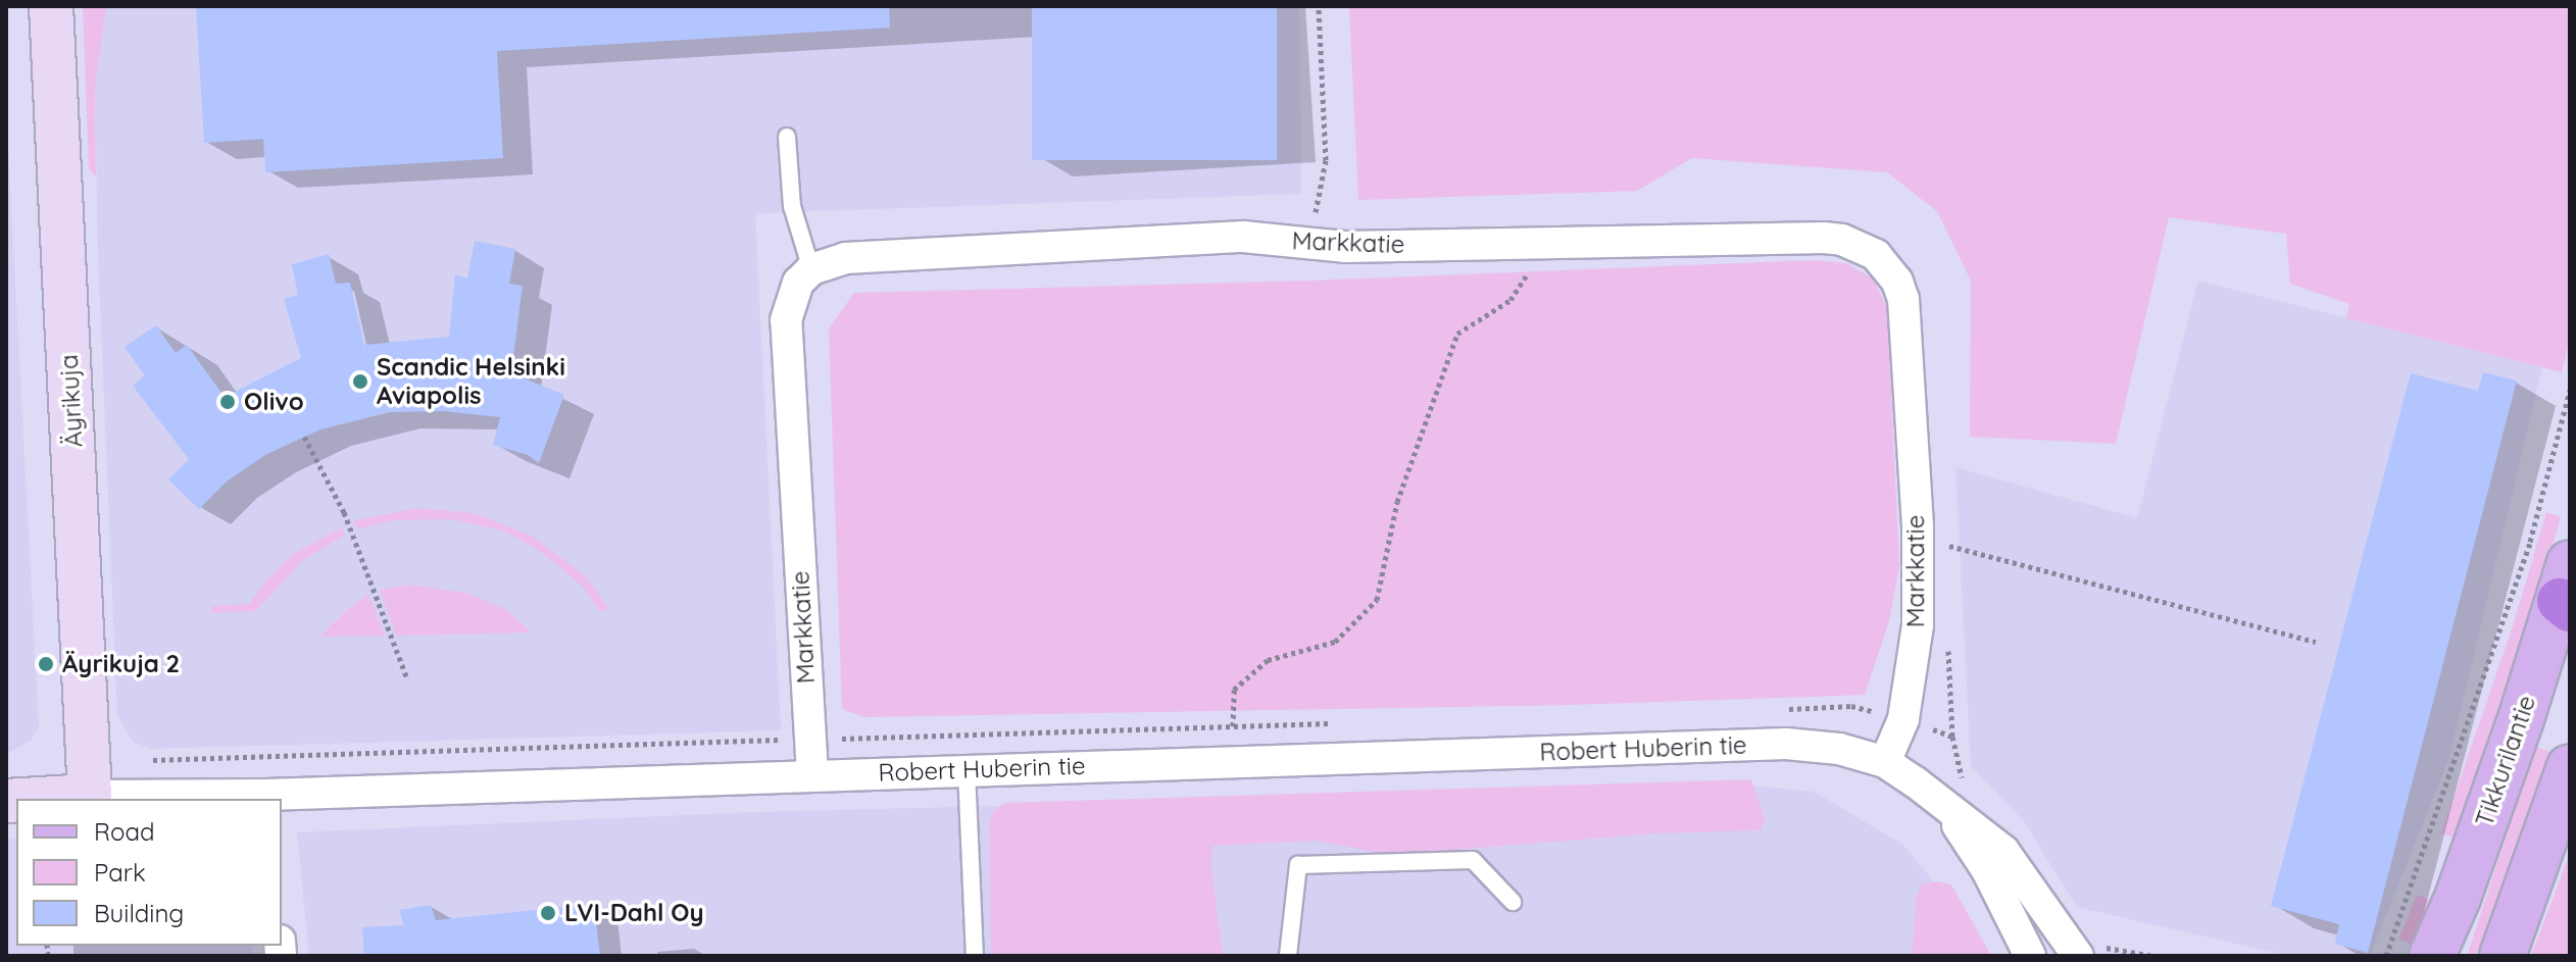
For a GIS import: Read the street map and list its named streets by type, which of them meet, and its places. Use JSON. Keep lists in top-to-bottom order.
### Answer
{
  "streets": {
    "main road": ["Tikkurilantie"],
    "street": ["Markkatie", "Äyrikuja", "Robert Huberin tie"]
  },
  "crossings": [
    ["Markkatie", "Robert Huberin tie"],
    ["Äyrikuja", "Robert Huberin tie"]
  ],
  "places": [
    "Scandic Helsinki Aviapolis",
    "Olivo",
    "Äyrikuja 2",
    "LVI-Dahl Oy"
  ],
  "legend": ["Road", "Park", "Building"]
}
